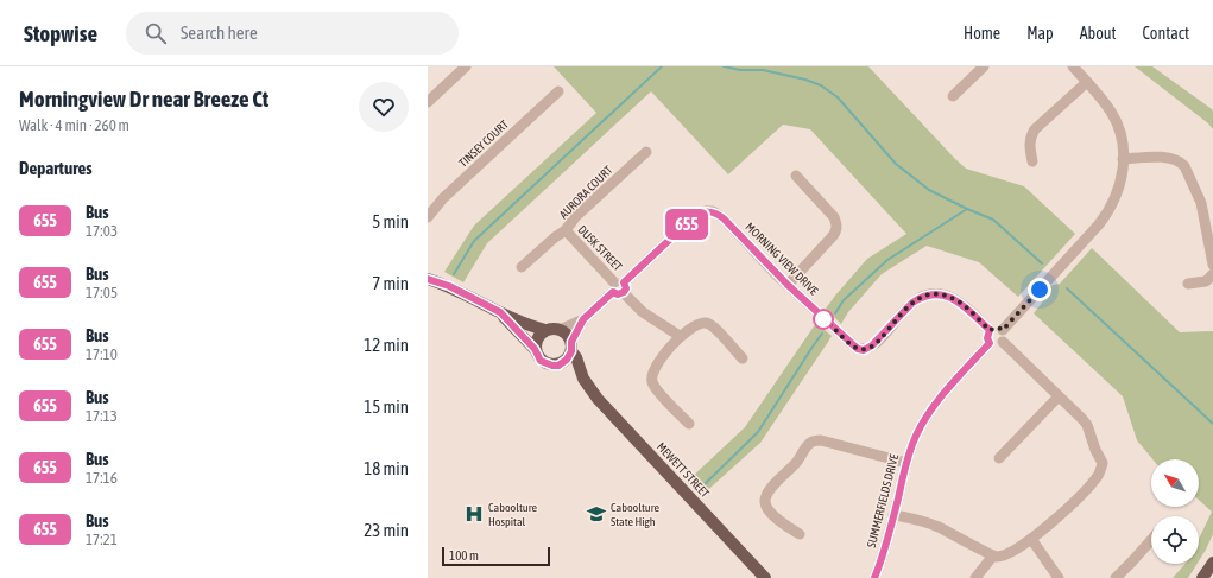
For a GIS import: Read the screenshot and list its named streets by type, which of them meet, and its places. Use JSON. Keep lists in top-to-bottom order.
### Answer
{
  "streets": {
    "main road": ["MEWETT STREET"],
    "street": [
      "TINSEY COURT",
      "AURORA COURT",
      "DUSK STREET",
      "MORNING VIEW DRIVE",
      "SUMMERFIELDS DRIVE"
    ]
  },
  "crossings": [
    ["AURORA COURT", "DUSK STREET"],
    ["DUSK STREET", "MORNING VIEW DRIVE"],
    ["MORNING VIEW DRIVE", "MEWETT STREET"],
    ["MORNING VIEW DRIVE", "SUMMERFIELDS DRIVE"]
  ],
  "places": {
    "hospital": ["Caboolture Hospital"],
    "school or university": ["Caboolture State High"]
  },
  "lines": ["bus line 655"],
  "scale_bar": "100 m",
  "north": "top left",
  "page": {
    "header": "Stopwise",
    "search": "Search here",
    "nav": [
      "Home",
      "Map",
      "About",
      "Contact"
    ],
    "heading": [
      ["Morningview Dr near Breeze Ct", "Walk · 4 min · 260 m"],
      "Departures"
    ],
    "on_map": "655",
    "list": [
      {
        "mark": "655",
        "name": "Bus",
        "note": "17:03",
        "value": "5 min"
      },
      {
        "mark": "655",
        "name": "Bus",
        "note": "17:05",
        "value": "7 min"
      },
      {
        "mark": "655",
        "name": "Bus",
        "note": "17:10",
        "value": "12 min"
      },
      {
        "mark": "655",
        "name": "Bus",
        "note": "17:13",
        "value": "15 min"
      },
      {
        "mark": "655",
        "name": "Bus",
        "note": "17:16",
        "value": "18 min"
      },
      {
        "mark": "655",
        "name": "Bus",
        "note": "17:21",
        "value": "23 min"
      }
    ],
    "scale": "100 m"
  }
}
